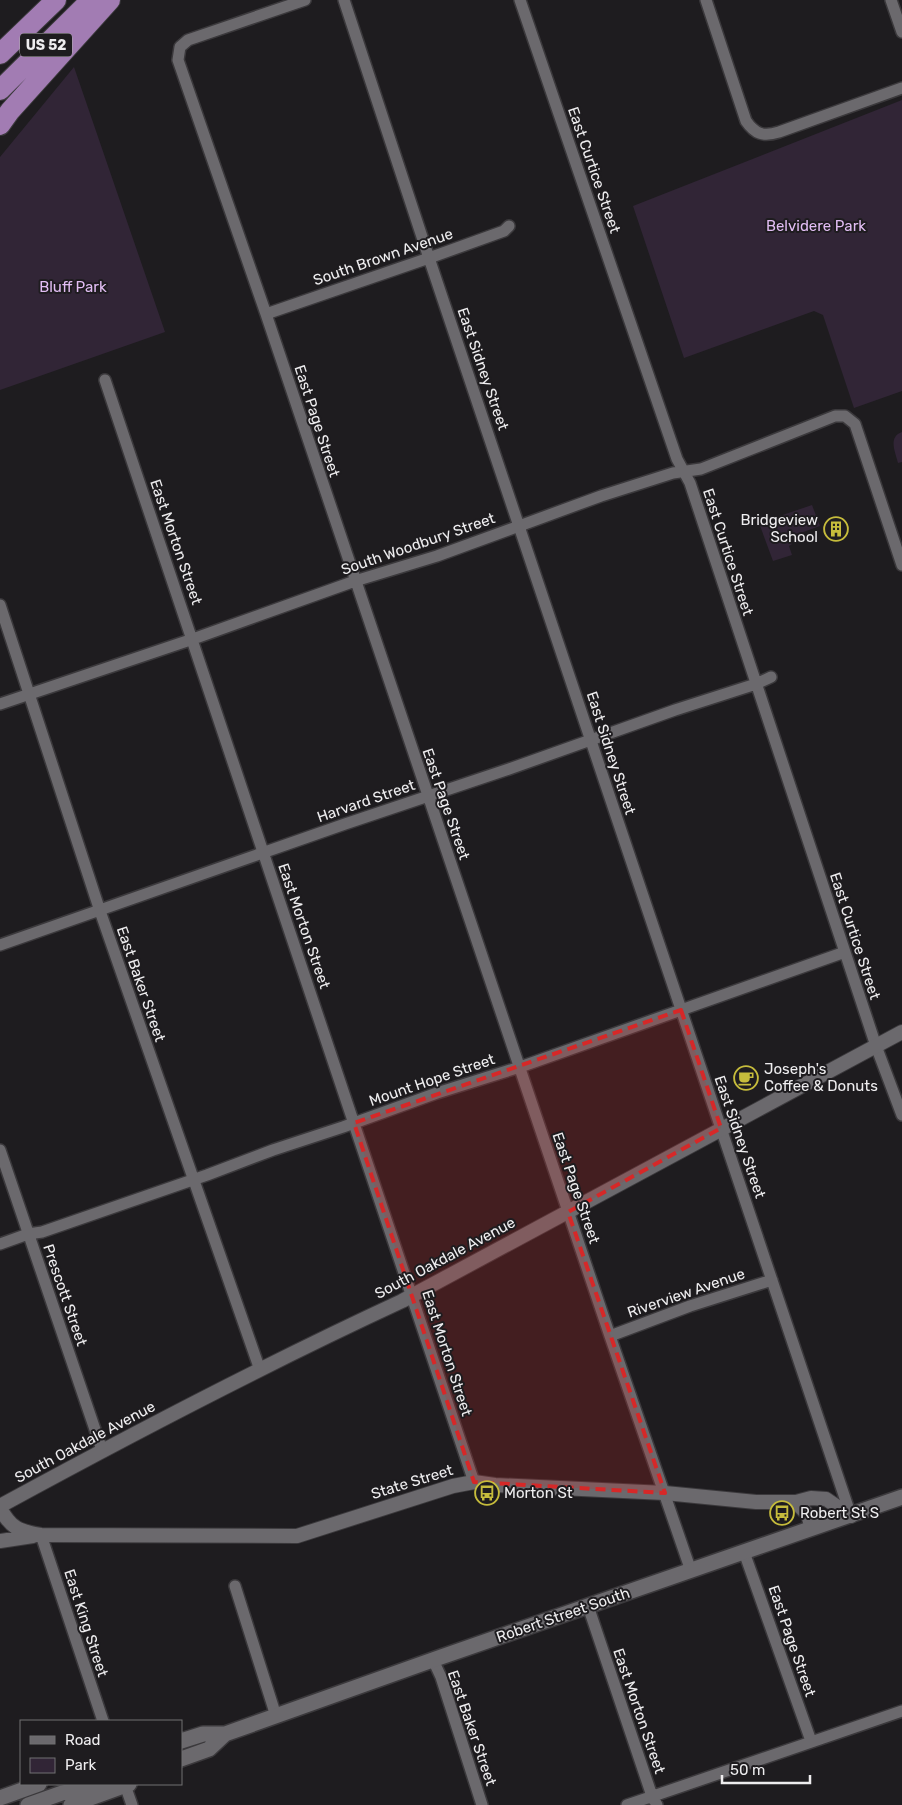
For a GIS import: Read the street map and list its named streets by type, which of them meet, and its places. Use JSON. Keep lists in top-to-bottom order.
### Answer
{
  "streets": {
    "highway": ["US 52"],
    "main road": ["Robert Street South"],
    "street": [
      "East Curtice Street",
      "South Brown Avenue",
      "East Sidney Street",
      "East Page Street",
      "East Morton Street",
      "South Woodbury Street",
      "Harvard Street",
      "East Baker Street",
      "Mount Hope Street",
      "South Oakdale Avenue",
      "Riverview Avenue",
      "Prescott Street",
      "State Street",
      "East King Street"
    ]
  },
  "crossings": [
    ["East Curtice Street", "South Woodbury Street"],
    ["East Curtice Street", "Harvard Street"],
    ["East Curtice Street", "Mount Hope Street"],
    ["East Curtice Street", "South Oakdale Avenue"],
    ["South Brown Avenue", "East Sidney Street"],
    ["South Brown Avenue", "East Page Street"],
    ["East Sidney Street", "South Woodbury Street"],
    ["East Sidney Street", "Harvard Street"],
    ["East Sidney Street", "Mount Hope Street"],
    ["East Sidney Street", "South Oakdale Avenue"],
    ["East Sidney Street", "Riverview Avenue"],
    ["East Sidney Street", "State Street"],
    ["East Sidney Street", "Robert Street South"],
    ["East Page Street", "South Woodbury Street"],
    ["East Page Street", "Harvard Street"],
    ["East Page Street", "Mount Hope Street"],
    ["East Page Street", "South Oakdale Avenue"],
    ["East Page Street", "Riverview Avenue"],
    ["East Page Street", "State Street"],
    ["East Page Street", "Robert Street South"],
    ["East Morton Street", "South Woodbury Street"],
    ["East Morton Street", "Harvard Street"],
    ["East Morton Street", "Mount Hope Street"],
    ["East Morton Street", "South Oakdale Avenue"],
    ["East Morton Street", "State Street"],
    ["East Morton Street", "Robert Street South"],
    ["South Woodbury Street", "East Baker Street"],
    ["Harvard Street", "East Baker Street"],
    ["East Baker Street", "Mount Hope Street"],
    ["East Baker Street", "South Oakdale Avenue"],
    ["East Baker Street", "Robert Street South"],
    ["Mount Hope Street", "Prescott Street"],
    ["South Oakdale Avenue", "Prescott Street"],
    ["South Oakdale Avenue", "State Street"],
    ["State Street", "Robert Street South"],
    ["State Street", "East King Street"]
  ],
  "parks": ["Belvidere Park", "Bluff Park"],
  "places": {
    "building": ["Bridgeview School"],
    "cafe": ["Joseph's Coffee & Donuts"],
    "bus stop": ["Morton St", "Robert St S"]
  },
  "legend": ["Road", "Park"],
  "scale_bar": "50 m"
}
